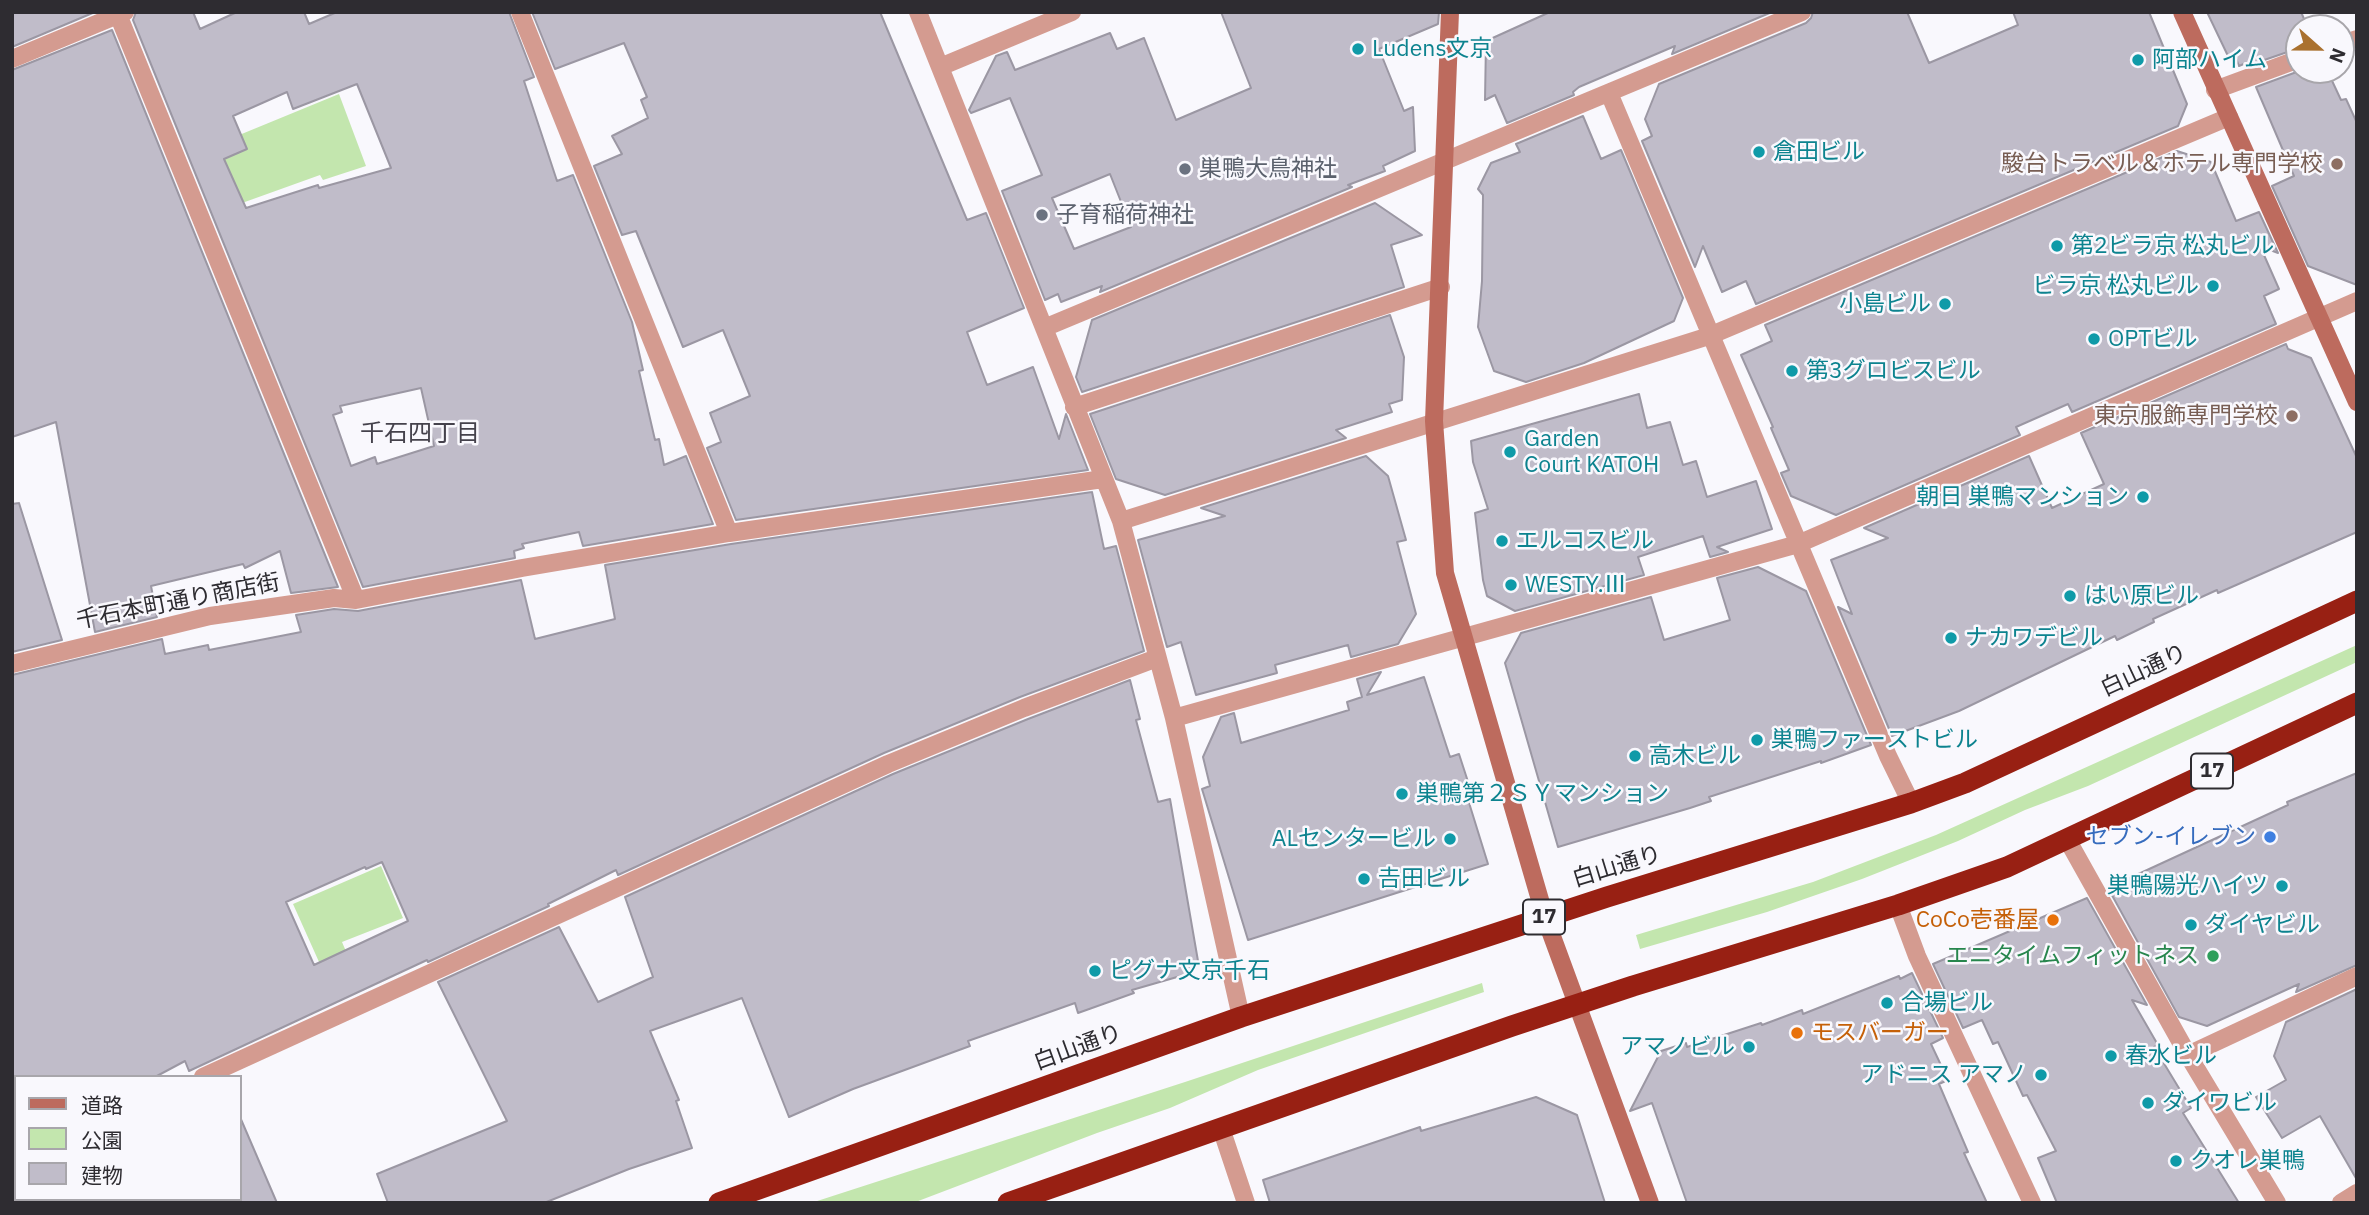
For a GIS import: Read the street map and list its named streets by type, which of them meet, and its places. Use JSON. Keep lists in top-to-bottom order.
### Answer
{
  "streets": {
    "highway": ["白山通り", "17"],
    "street": ["千石本町通り商店街"]
  },
  "districts": ["千石四丁目"],
  "places": [
    "Ludens文京",
    "阿部ハイム",
    "倉田ビル",
    "駿台トラベル＆ホテル専門学校",
    "巣鴨大鳥神社",
    "子育稲荷神社",
    "第2ビラ京 松丸ビル",
    "ビラ京 松丸ビル",
    "小島ビル",
    "OPTビル",
    "第3グロビスビル",
    "東京服飾専門学校",
    "Garden Court KATOH",
    "朝日 巣鴨マンション",
    "エルコスビル",
    "WESTY.Ⅲ",
    "はい原ビル",
    "ナカワデビル",
    "巣鴨ファーストビル",
    "高木ビル",
    "巣鴨第２ＳＹマンション",
    "セブン-イレブン",
    "ALセンタービル",
    "𠮷田ビル",
    "巣鴨陽光ハイツ",
    "CoCo壱番屋",
    "ダイヤビル",
    "エニタイムフィットネス",
    "ピグナ文京千石",
    "合場ビル",
    "モスバーガー",
    "アマノビル",
    "春水ビル",
    "アドニス アマノ",
    "ダイワビル",
    "クオレ巣鴨"
  ],
  "legend": ["道路", "公園", "建物"],
  "north": "right"
}
